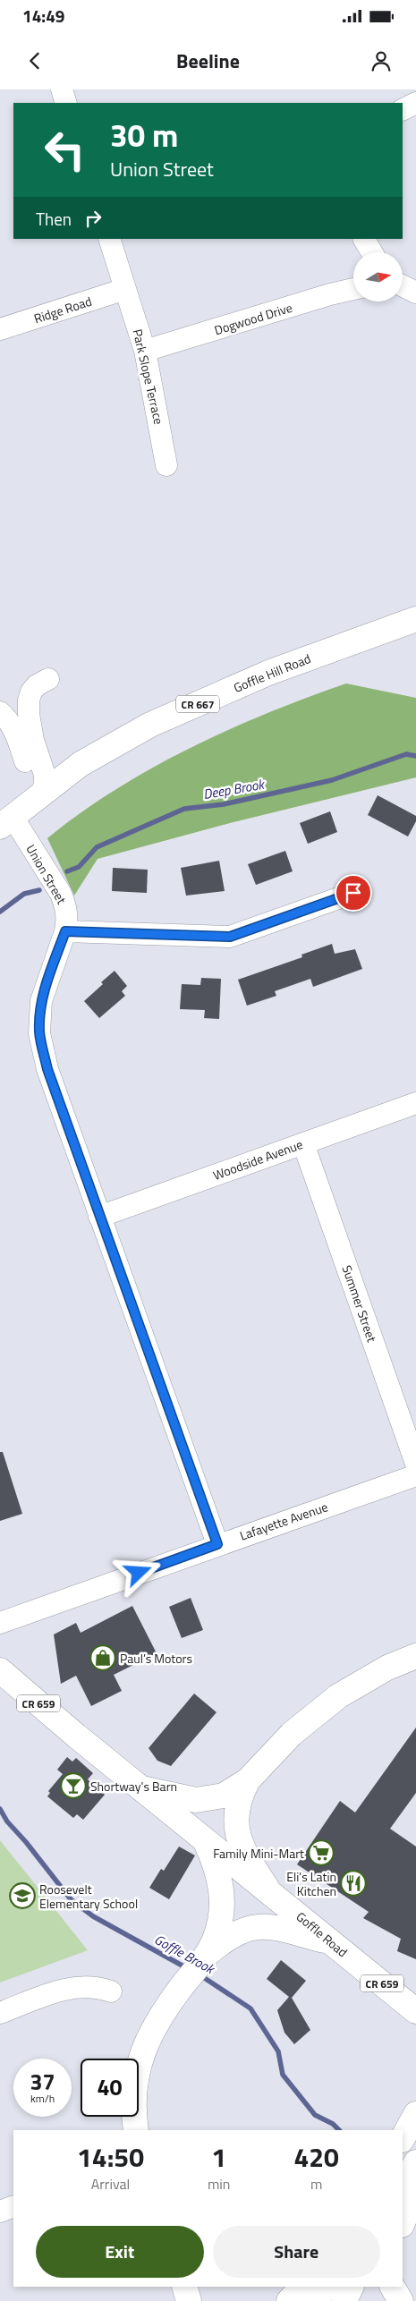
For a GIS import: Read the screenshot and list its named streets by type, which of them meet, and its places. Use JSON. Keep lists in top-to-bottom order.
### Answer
{
  "streets": {
    "main road": [
      "Goffle Hill Road",
      "CR 667",
      "CR 659",
      "Goffle Road"
    ],
    "street": [
      "Ridge Road",
      "Dogwood Drive",
      "Park Slope Terrace",
      "Union Street",
      "Woodside Avenue",
      "Summer Street",
      "Lafayette Avenue"
    ]
  },
  "crossings": [
    ["Ridge Road", "Park Slope Terrace"],
    ["Dogwood Drive", "Park Slope Terrace"],
    ["Goffle Hill Road", "Union Street"],
    ["Union Street", "Woodside Avenue"],
    ["Union Street", "Lafayette Avenue"],
    ["Woodside Avenue", "Summer Street"]
  ],
  "water": ["Deep Brook", "Goffle Brook"],
  "places": {
    "shop": ["Paul’s Motors"],
    "bar": ["Shortway's Barn"],
    "supermarket": ["Family Mini-Mart"],
    "restaurant": ["Eli's Latin Kitchen"],
    "school or university": ["Roosevelt Elementary School"]
  },
  "north": "right",
  "page": {
    "status": "14:49",
    "header": "Beeline",
    "turn": ["30 m", "Union Street"],
    "then": "Then",
    "speed": "37 km/h",
    "limit": "40",
    "eta": [
      "14:50",
      "Arrival",
      "1",
      "min",
      "420",
      "m"
    ],
    "buttons": ["Exit", "Share"]
  }
}
